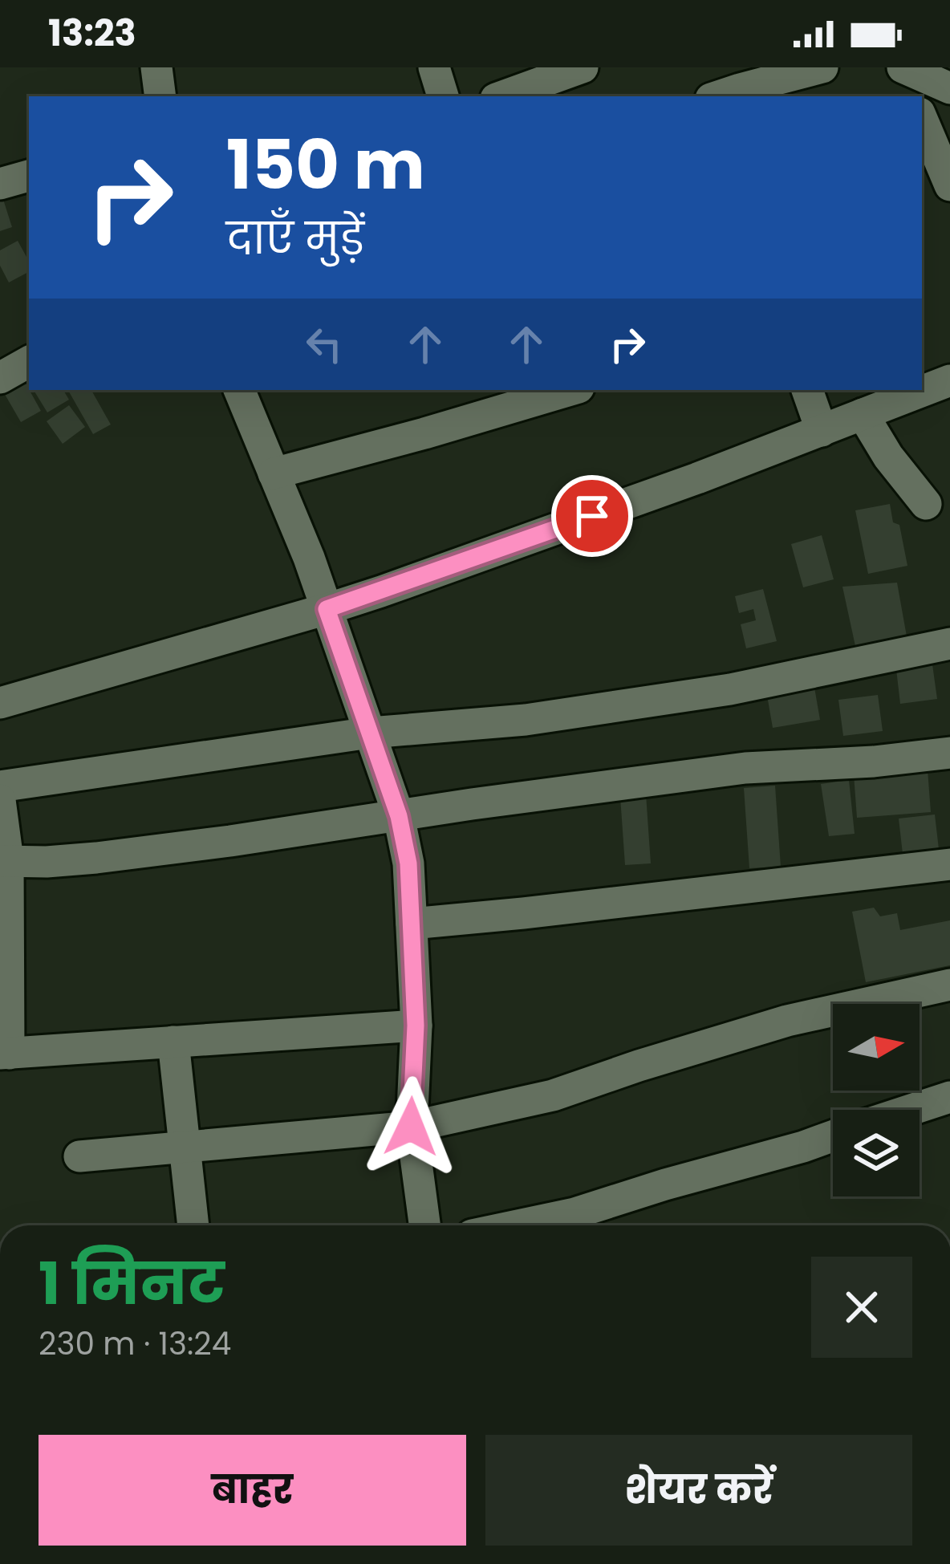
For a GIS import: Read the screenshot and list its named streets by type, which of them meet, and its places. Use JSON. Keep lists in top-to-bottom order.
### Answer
{
  "north": "right",
  "page": {
    "status": "13:23",
    "turn": ["150 m", "दाएँ मुड़ें"],
    "heading": ["1 मिनट", "230 m · 13:24"],
    "buttons": ["बाहर", "शेयर करें"]
  }
}
